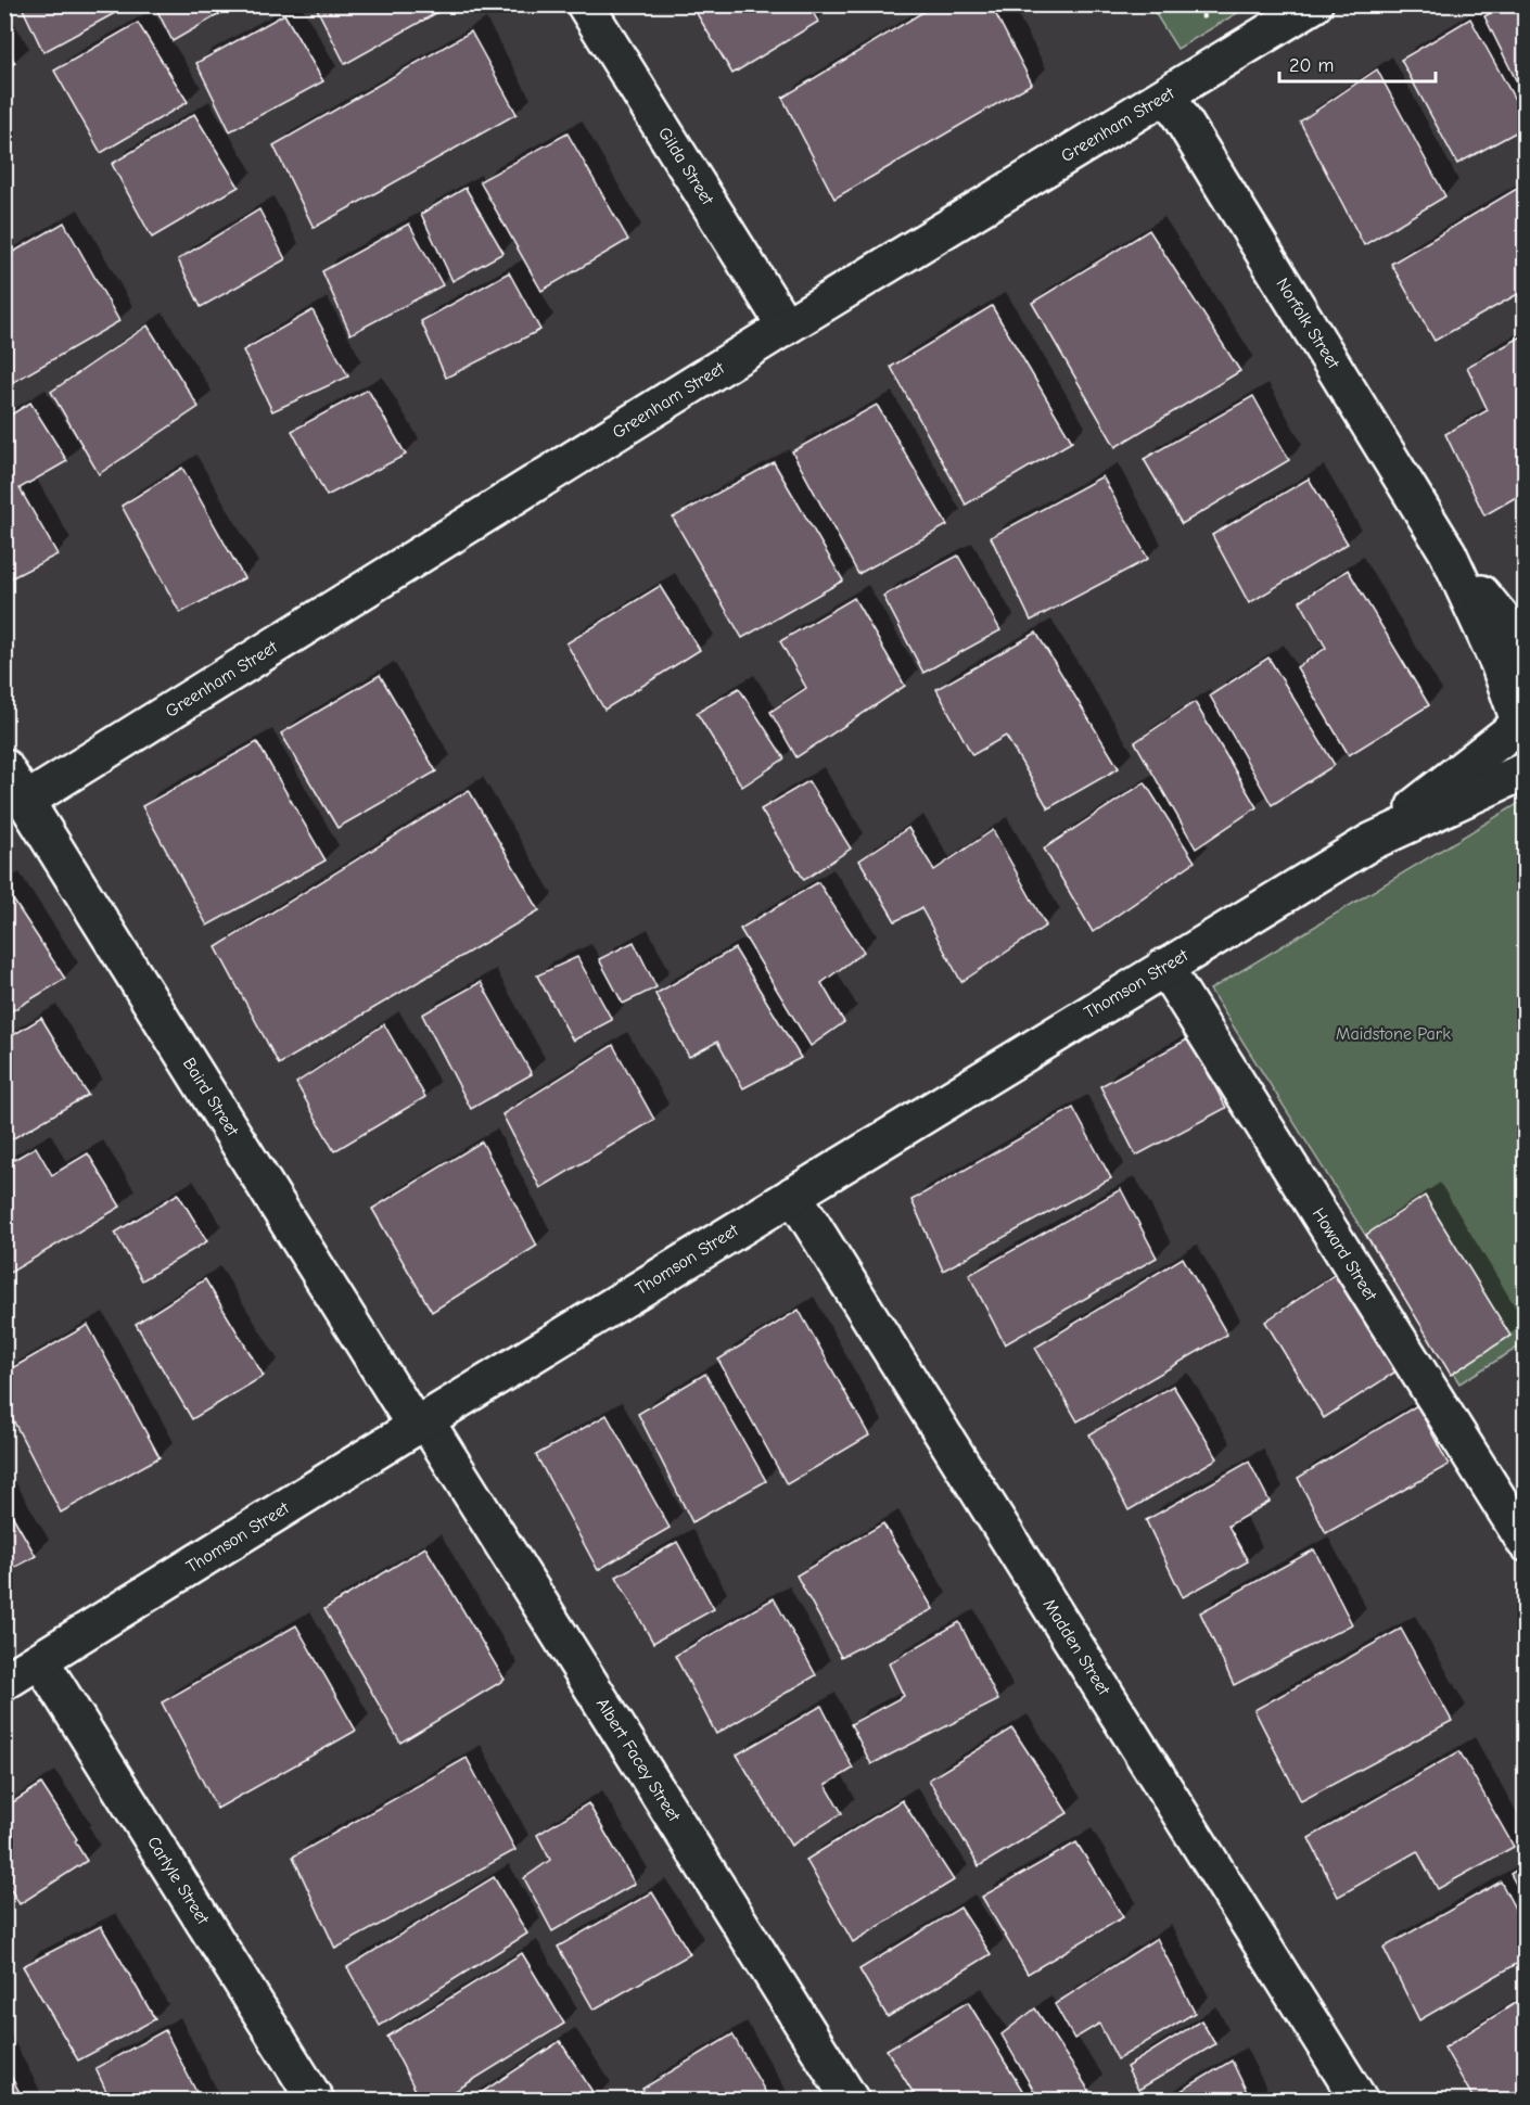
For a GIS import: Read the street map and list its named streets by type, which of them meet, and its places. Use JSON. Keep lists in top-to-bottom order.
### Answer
{
  "streets": {
    "street": [
      "Greenham Street",
      "Gilda Street",
      "Norfolk Street",
      "Thomson Street",
      "Baird Street",
      "Howard Street",
      "Madden Street",
      "Albert Facey Street",
      "Carlyle Street"
    ]
  },
  "crossings": [
    ["Greenham Street", "Gilda Street"],
    ["Greenham Street", "Norfolk Street"],
    ["Greenham Street", "Baird Street"],
    ["Norfolk Street", "Thomson Street"],
    ["Thomson Street", "Baird Street"],
    ["Thomson Street", "Howard Street"],
    ["Thomson Street", "Madden Street"],
    ["Thomson Street", "Albert Facey Street"],
    ["Thomson Street", "Carlyle Street"],
    ["Baird Street", "Albert Facey Street"]
  ],
  "parks": ["Maidstone Park"],
  "scale_bar": "20 m"
}
